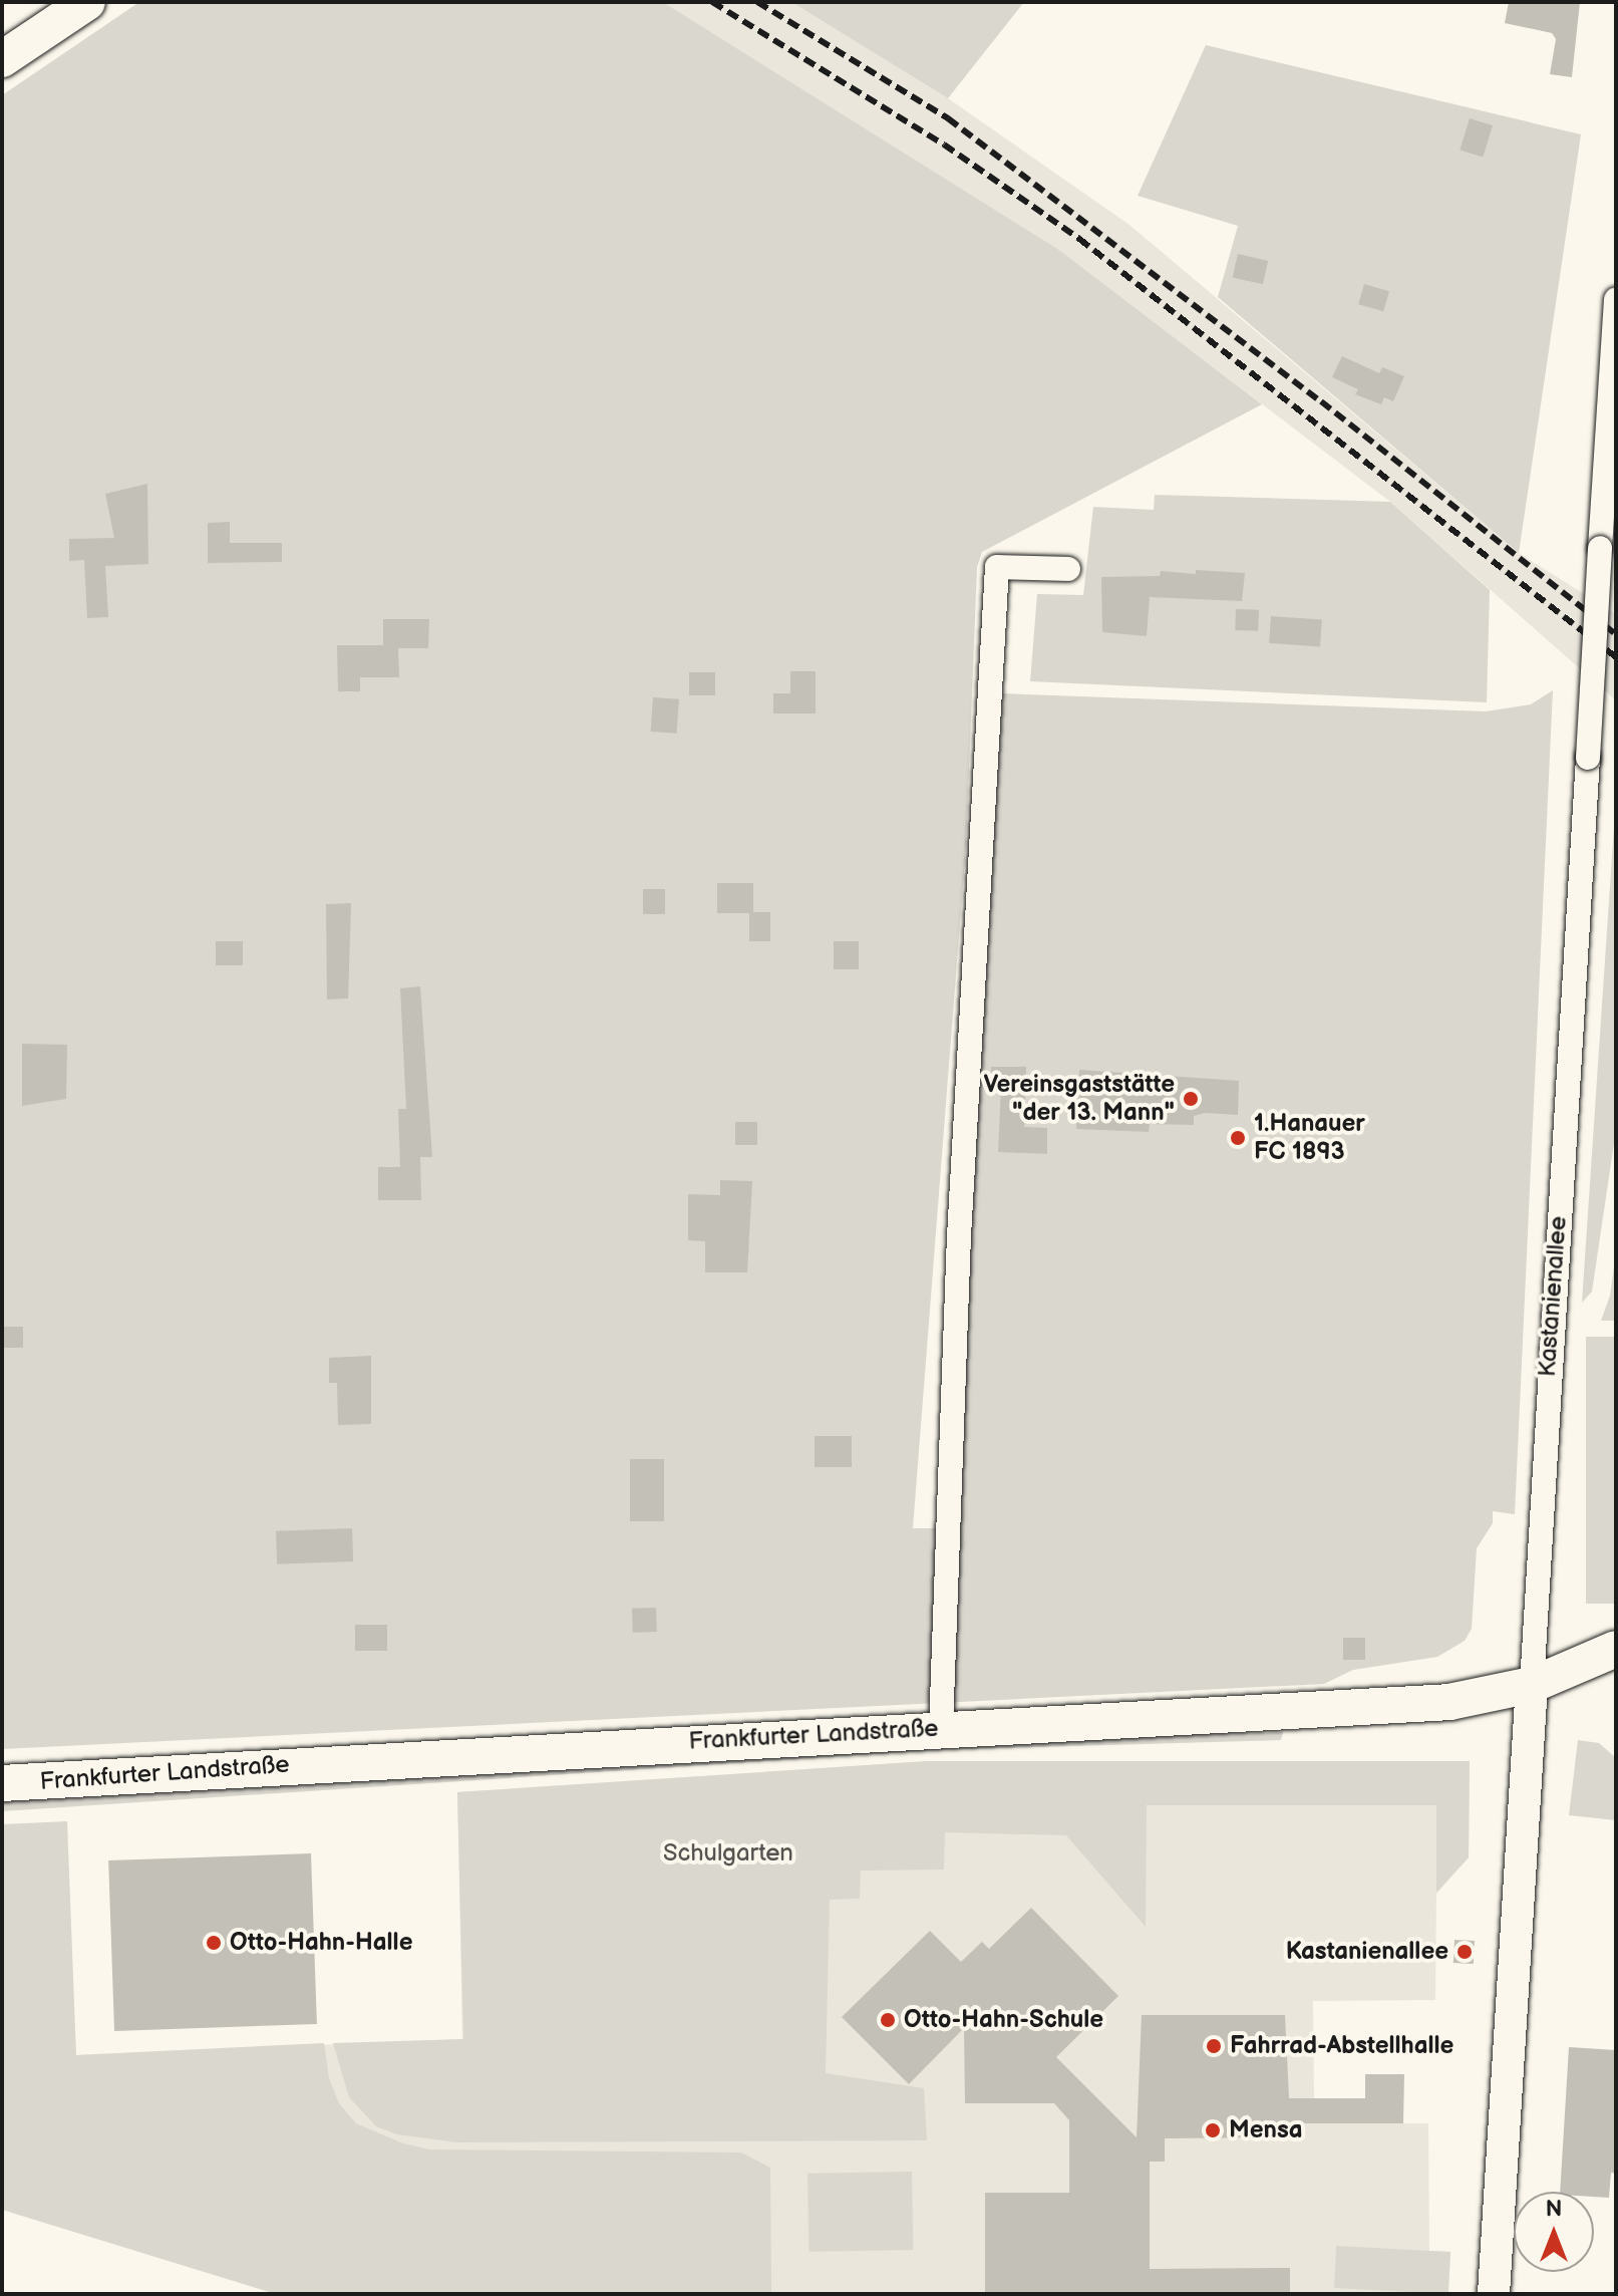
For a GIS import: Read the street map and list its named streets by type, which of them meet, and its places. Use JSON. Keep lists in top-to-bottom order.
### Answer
{
  "streets": {
    "main road": ["Frankfurter Landstraße"],
    "street": ["Kastanienallee"]
  },
  "crossings": [
    ["Kastanienallee", "Frankfurter Landstraße"]
  ],
  "parks": ["Schulgarten"],
  "places": [
    "Vereinsgaststätte \"der 13. Mann\"",
    "1.Hanauer FC 1893",
    "Otto-Hahn-Halle",
    "Kastanienallee",
    "Otto-Hahn-Schule",
    "Fahrrad-Abstellhalle",
    "Mensa"
  ],
  "north": "top"
}
